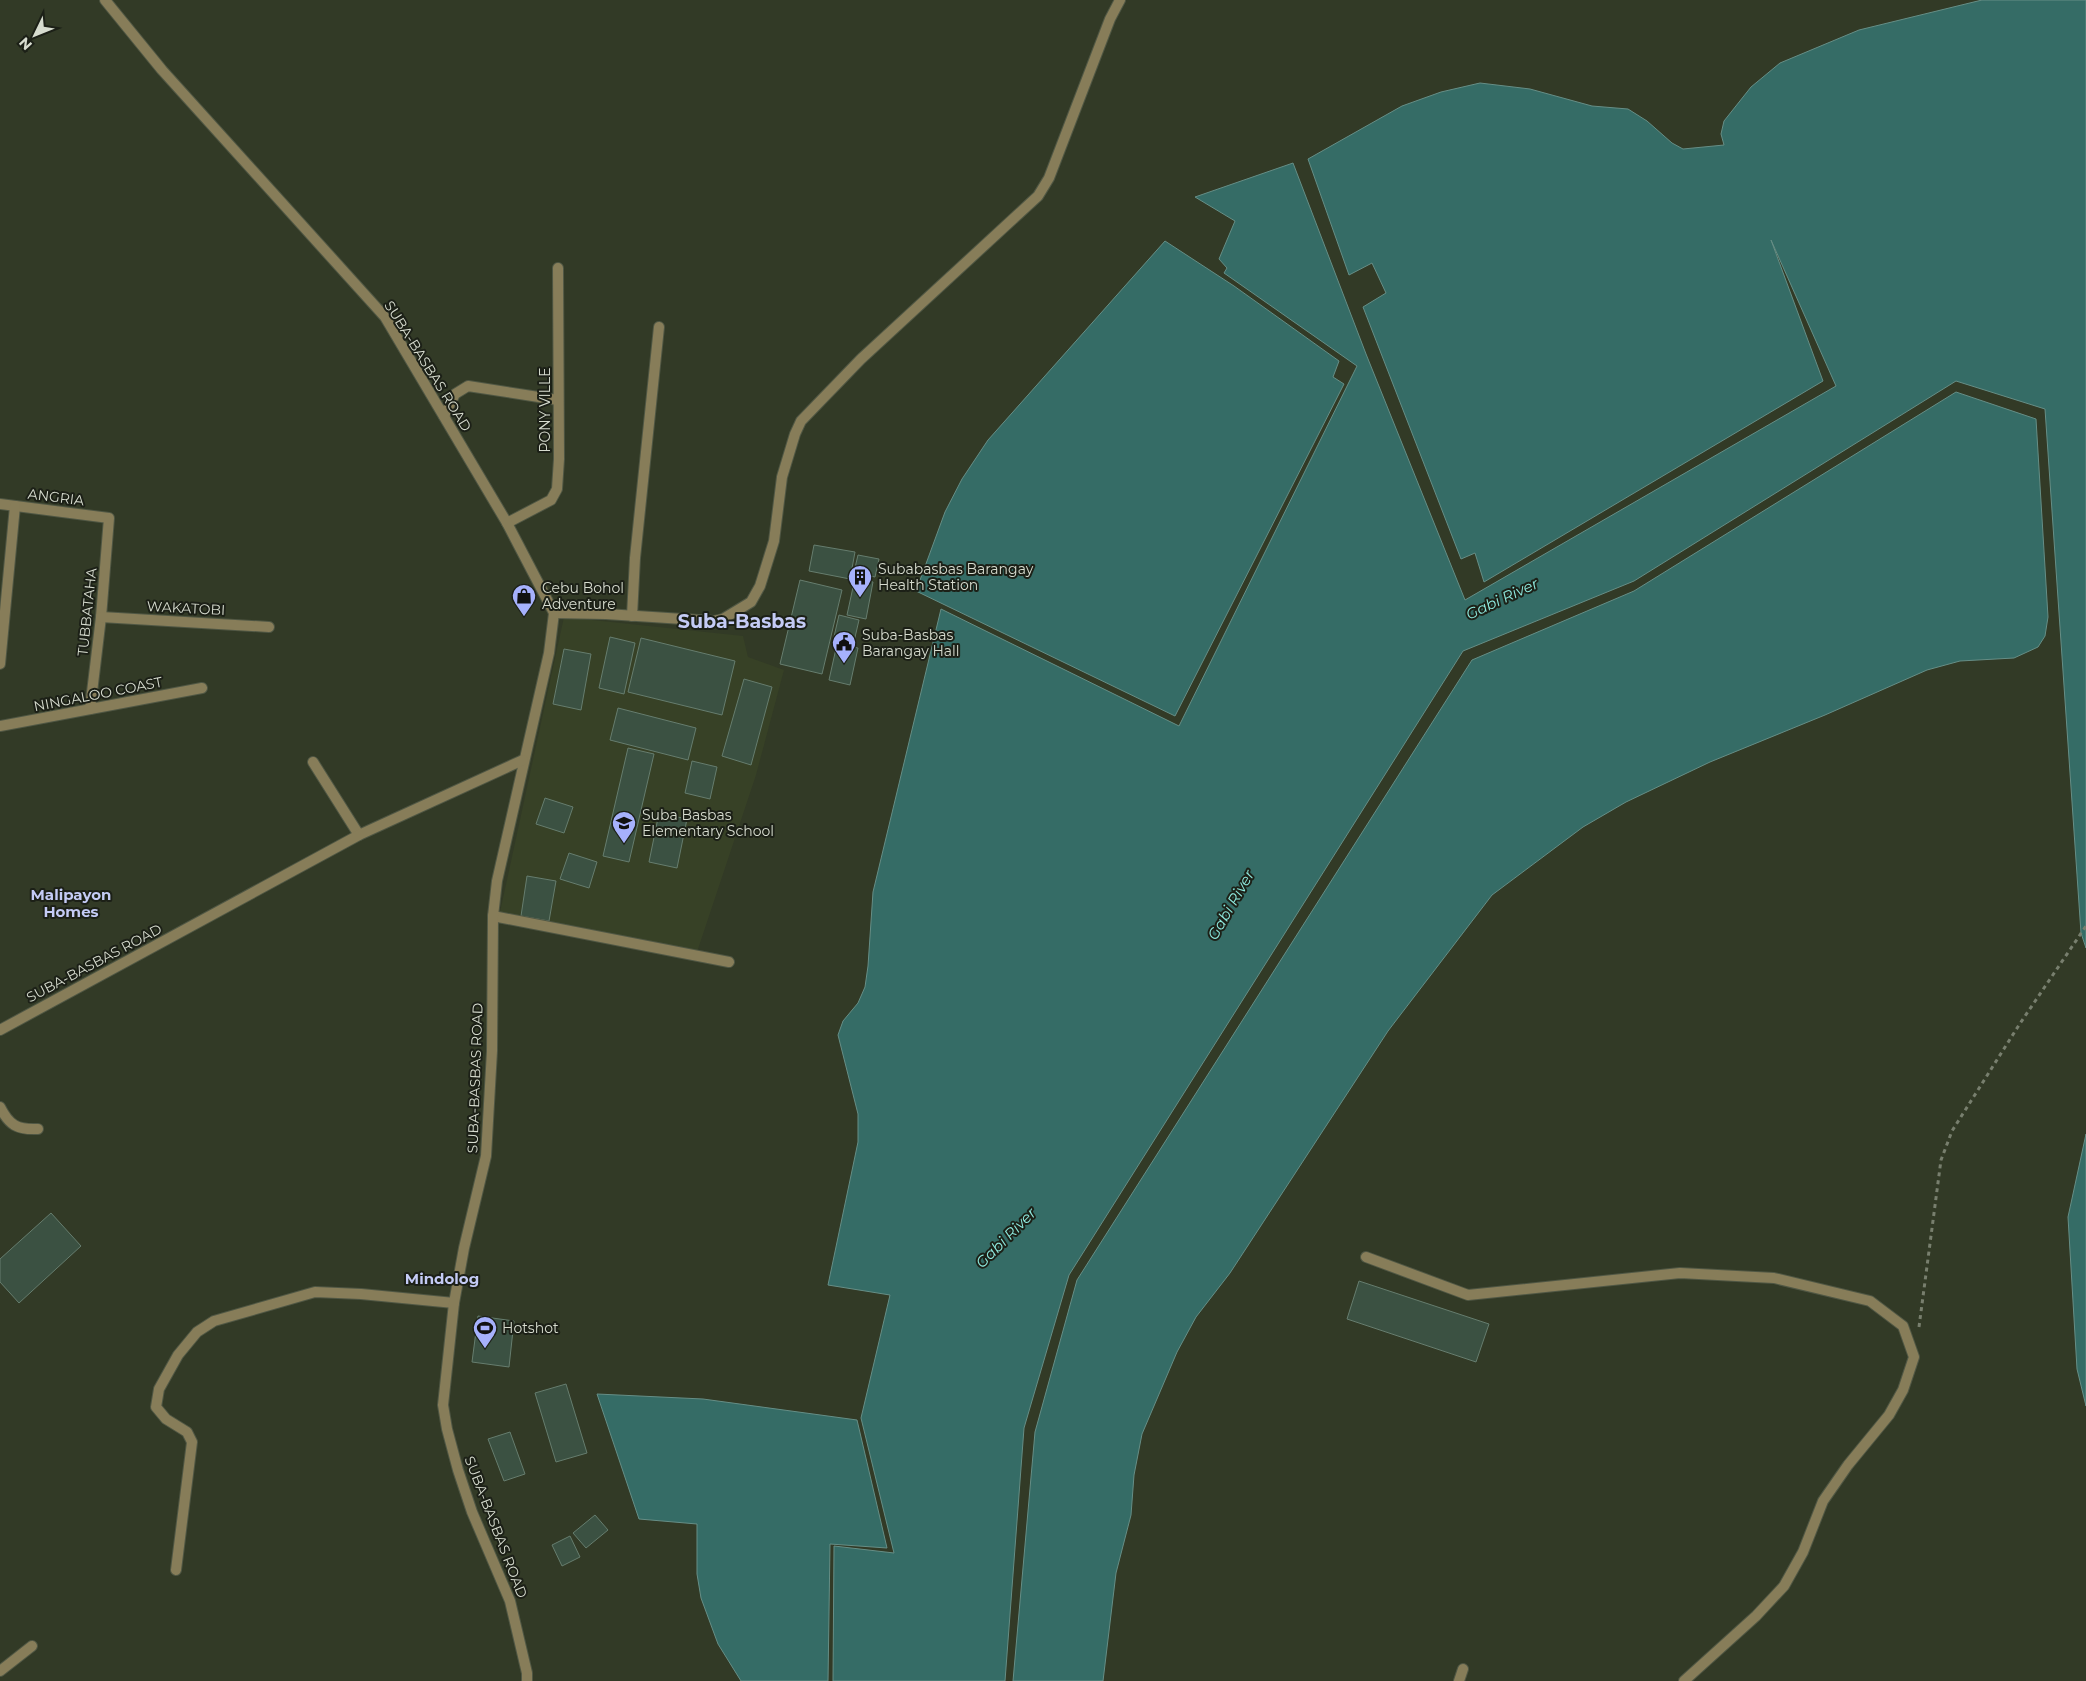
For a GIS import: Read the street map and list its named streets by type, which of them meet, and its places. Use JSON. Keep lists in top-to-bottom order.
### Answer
{
  "streets": {
    "street": [
      "SUBA-BASBAS ROAD",
      "PONY VILLE",
      "ANGRIA",
      "WAKATOBI",
      "TUBBATAHA",
      "NINGALOO COAST"
    ]
  },
  "crossings": [
    ["SUBA-BASBAS ROAD", "PONY VILLE"],
    ["ANGRIA", "TUBBATAHA"],
    ["WAKATOBI", "TUBBATAHA"],
    ["TUBBATAHA", "NINGALOO COAST"]
  ],
  "districts": ["Suba-Basbas", "Malipayon Homes", "Mindolog"],
  "water": ["Gabi River"],
  "places": {
    "building": ["Subabasbas Barangay Health Station"],
    "shop": ["Cebu Bohol Adventure"],
    "public building": ["Suba-Basbas Barangay Hall"],
    "school or university": ["Suba Basbas Elementary School"],
    "sports": ["Hotshot"]
  },
  "north": "bottom left"
}
